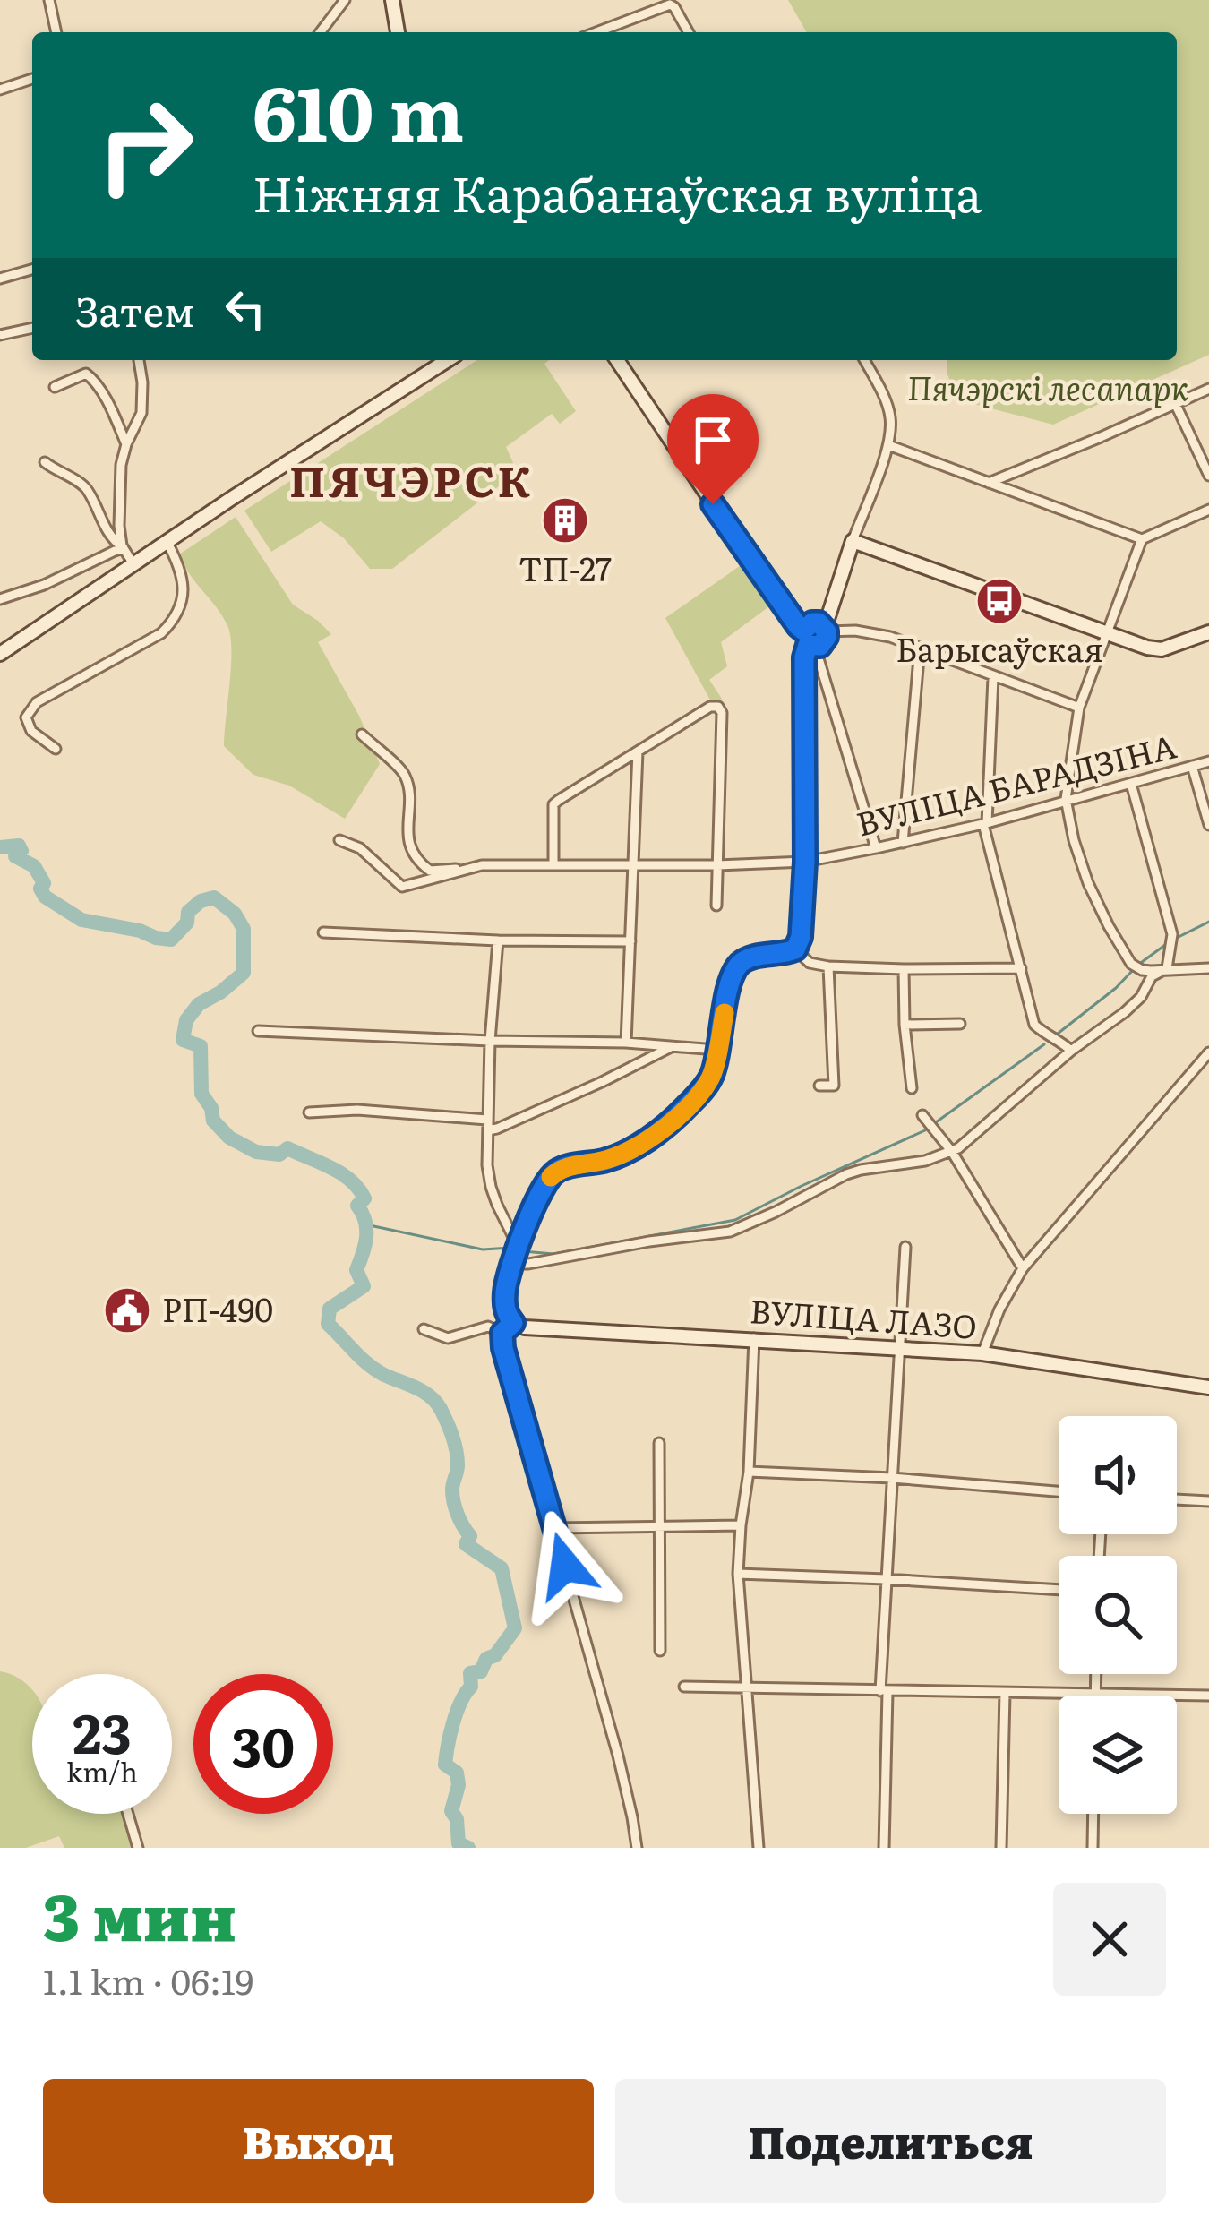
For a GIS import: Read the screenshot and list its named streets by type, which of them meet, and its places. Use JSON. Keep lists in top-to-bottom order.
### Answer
{
  "streets": {
    "main road": ["ВУЛІЦА ЛАЗО"],
    "street": ["ВУЛІЦА БАРАДЗІНА"]
  },
  "districts": ["ПЯЧЭРСК"],
  "parks": ["Пячэрскі лесапарк"],
  "places": {
    "building": ["ТП-27"],
    "bus stop": ["Барысаўская"],
    "public building": ["РП-490"]
  },
  "page": {
    "turn": ["610 m", "Ніжняя Карабанаўская вуліца"],
    "then": "Затем",
    "speed": "23 km/h",
    "limit": "30",
    "heading": ["3 мин", "1.1 km · 06:19"],
    "buttons": ["Выход", "Поделиться"]
  }
}
